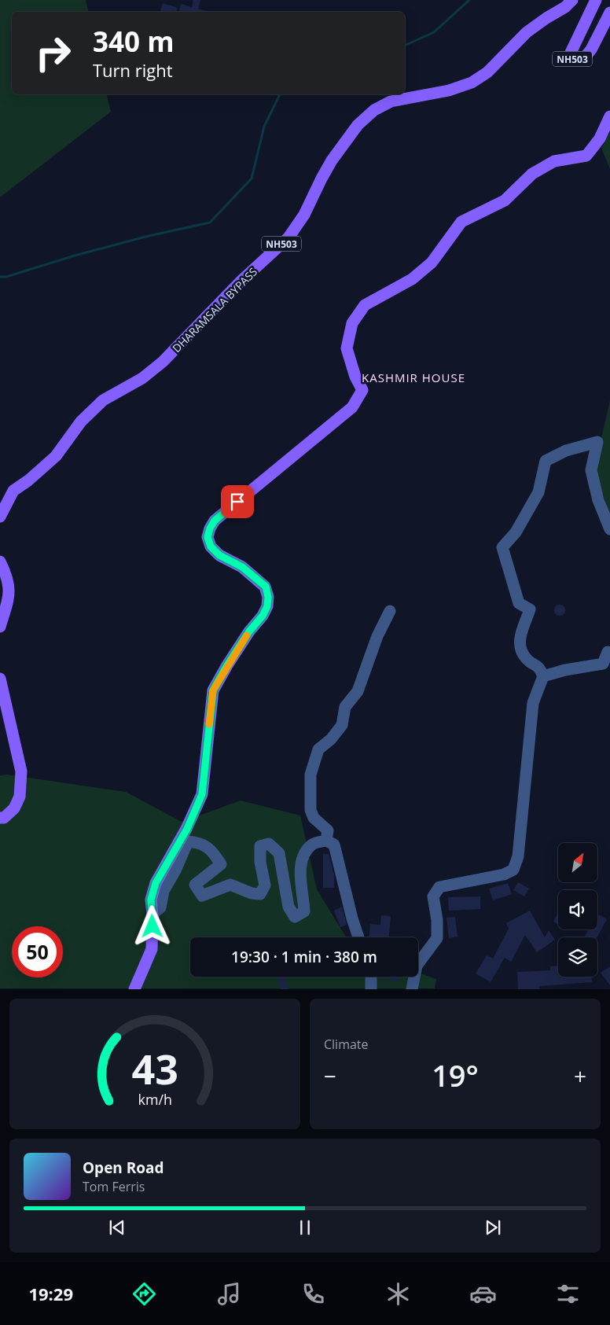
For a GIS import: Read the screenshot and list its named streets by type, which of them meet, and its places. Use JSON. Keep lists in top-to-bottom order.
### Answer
{
  "streets": {
    "main road": ["NH503", "DHARAMSALA BYPASS"]
  },
  "districts": ["KASHMIR HOUSE"],
  "north": "top right",
  "page": {
    "turn": ["340 m", "Turn right"],
    "limit": "50",
    "trip": "19:30 · 1 min · 380 m",
    "tile": "Climate",
    "heat": ["−", "19°", "+"],
    "song": ["Open Road", "Tom Ferris"],
    "tabs": "19:29",
    "gauge": ["43", "km/h"]
  }
}
